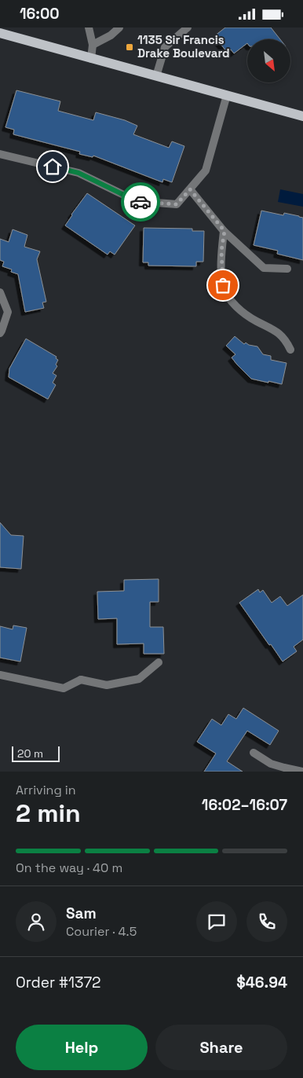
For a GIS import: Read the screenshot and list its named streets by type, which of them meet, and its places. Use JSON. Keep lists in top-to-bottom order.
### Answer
{
  "places": {
    "transit": ["1135 Sir Francis Drake Boulevard"]
  },
  "scale_bar": "20 m",
  "north": "bottom right",
  "page": {
    "status": "16:00",
    "scale": "20 m",
    "heading": ["2 min", "Arriving in", "16:02–16:07"],
    "panel": [
      "Sam",
      "Courier · 4.5",
      "Order #1372",
      "$46.94"
    ],
    "bar": "On the way · 40 m",
    "buttons": ["Help", "Share"]
  }
}
